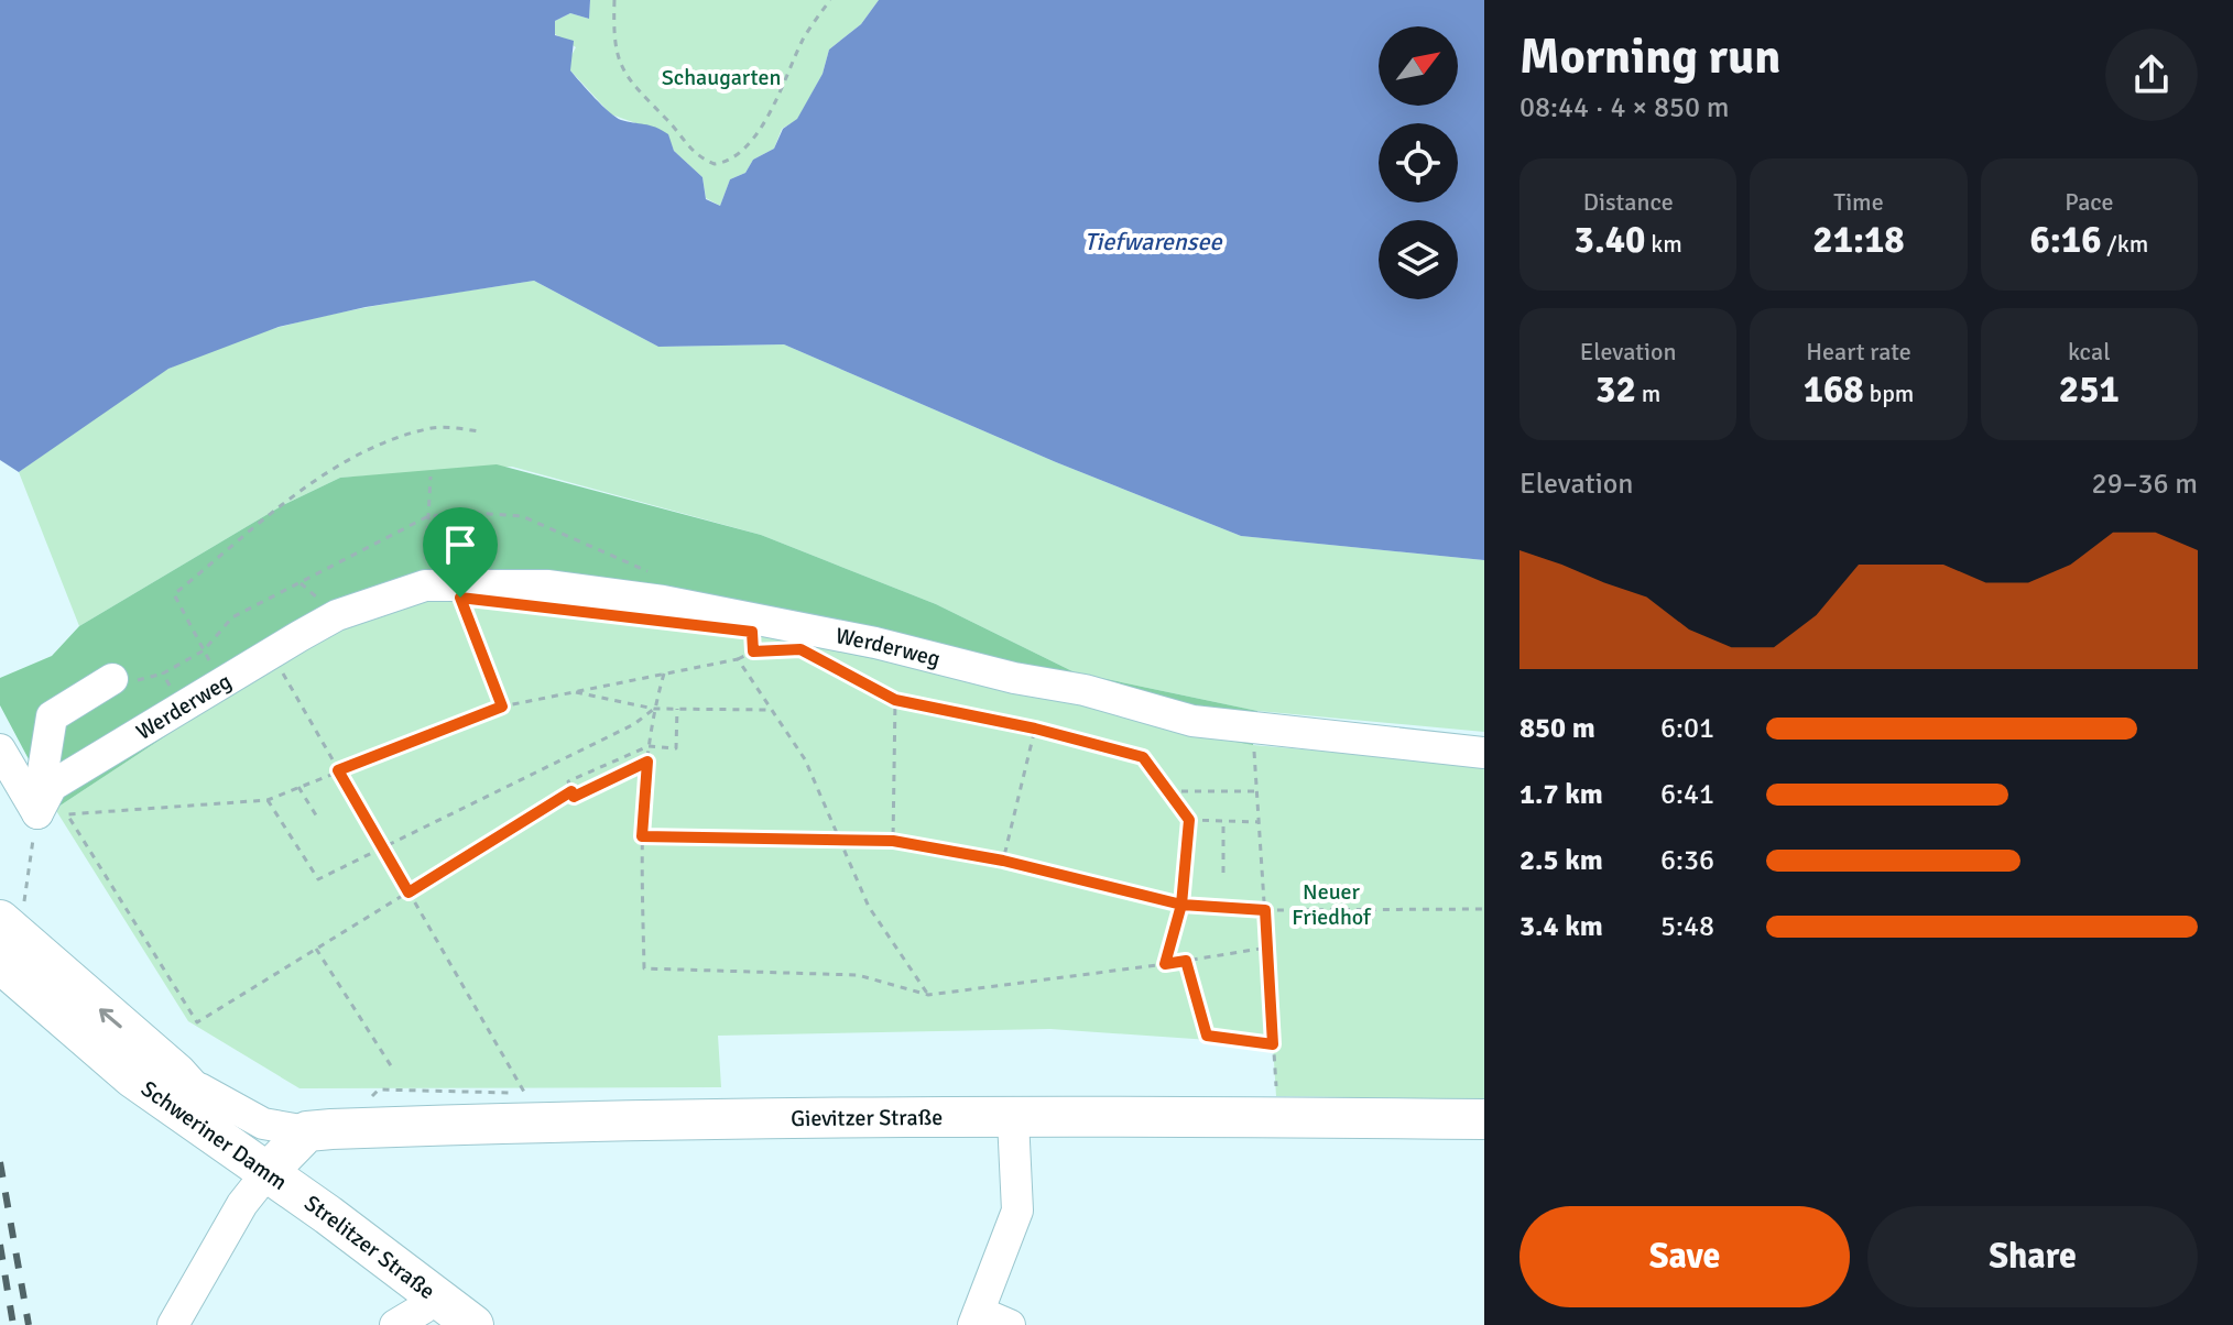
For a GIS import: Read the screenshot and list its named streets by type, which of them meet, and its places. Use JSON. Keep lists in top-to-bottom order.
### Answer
{
  "streets": {
    "main road": ["Schweriner Damm", "Gievitzer Straße", "Strelitzer Straße"],
    "street": ["Werderweg"]
  },
  "crossings": [
    ["Schweriner Damm", "Strelitzer Straße"]
  ],
  "water": ["Tiefwarensee"],
  "parks": ["Schaugarten", "Neuer Friedhof"],
  "north": "top right",
  "page": {
    "heading": ["Morning run", "08:44 · 4 × 850 m"],
    "stats": [
      ["Distance", "3.40 km"],
      ["Time", "21:18"],
      ["Pace", "6:16 /km"],
      ["Elevation", "32 m"],
      ["Heart rate", "168 bpm"],
      ["kcal", "251"]
    ],
    "chart": ["Elevation", "29–36 m"],
    "list": [
      {
        "name": "850 m",
        "note": "6:01"
      },
      {
        "name": "1.7 km",
        "note": "6:41"
      },
      {
        "name": "2.5 km",
        "note": "6:36"
      },
      {
        "name": "3.4 km",
        "note": "5:48"
      }
    ],
    "buttons": ["Save", "Share"]
  }
}
